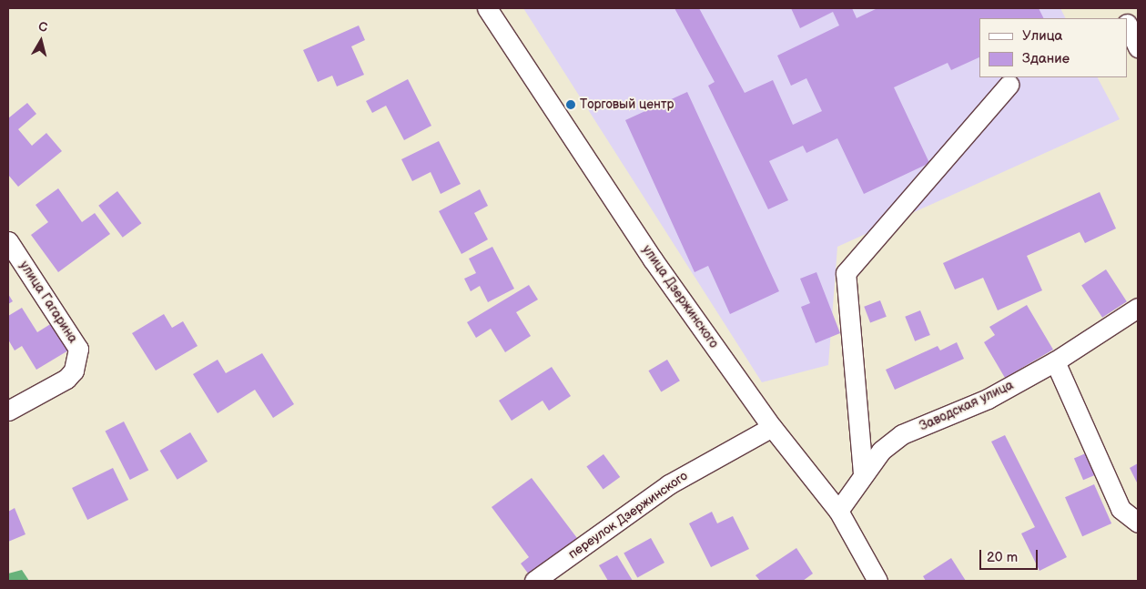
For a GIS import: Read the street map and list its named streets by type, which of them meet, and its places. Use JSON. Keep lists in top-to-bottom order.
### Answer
{
  "streets": {
    "street": [
      "улица Дзержинского",
      "улица Гагарина",
      "Заводская улица",
      "переулок Дзержинского"
    ]
  },
  "crossings": [
    ["улица Дзержинского", "Заводская улица"],
    ["улица Дзержинского", "переулок Дзержинского"]
  ],
  "places": ["Торговый центр"],
  "legend": ["Улица", "Здание"],
  "scale_bar": "20 m",
  "north": "top"
}
